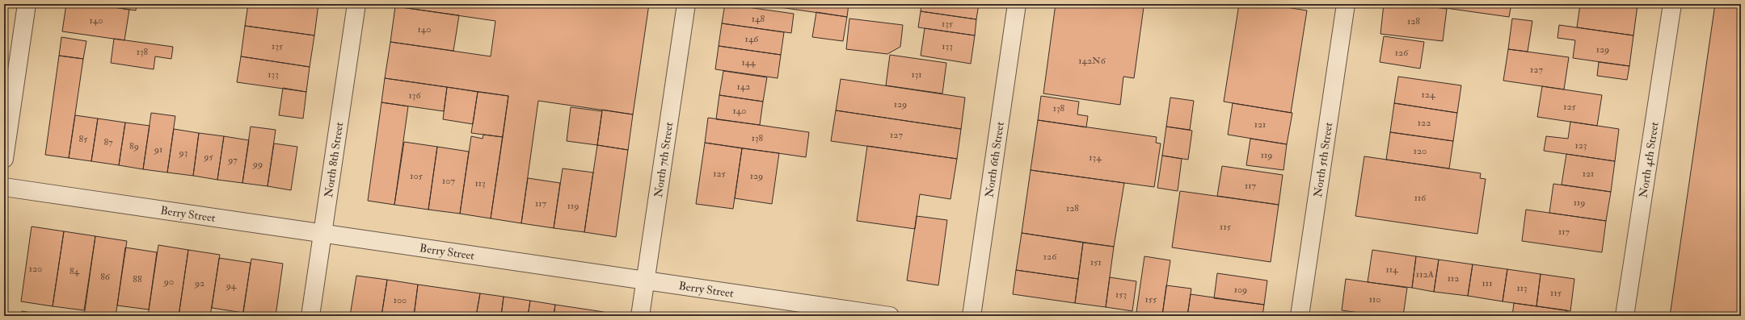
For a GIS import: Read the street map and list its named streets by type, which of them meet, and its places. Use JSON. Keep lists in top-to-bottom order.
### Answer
{
  "streets": {
    "street": [
      "North 8th Street",
      "North 6th Street",
      "North 5th Street",
      "North 4th Street",
      "North 7th Street",
      "Berry Street"
    ]
  },
  "crossings": [
    ["North 8th Street", "Berry Street"],
    ["North 7th Street", "Berry Street"]
  ],
  "house_numbers": [
    "148",
    "140",
    "128",
    "135",
    "140",
    "146",
    "135",
    "133",
    "129",
    "138",
    "126",
    "142N6",
    "144",
    "127",
    "133",
    "131",
    "142",
    "124",
    "136",
    "129",
    "125",
    "138",
    "140",
    "122",
    "121",
    "127",
    "138",
    "85",
    "87",
    "123",
    "89",
    "91",
    "120",
    "93",
    "119",
    "95",
    "134",
    "97",
    "99",
    "125",
    "121",
    "105",
    "129",
    "107",
    "113",
    "117",
    "116",
    "119",
    "117",
    "119",
    "128",
    "115",
    "117",
    "126",
    "151",
    "120",
    "114",
    "84",
    "112A",
    "86",
    "112",
    "88",
    "90",
    "92",
    "111",
    "94",
    "113",
    "109",
    "115",
    "153",
    "155",
    "110",
    "100"
  ]
}
